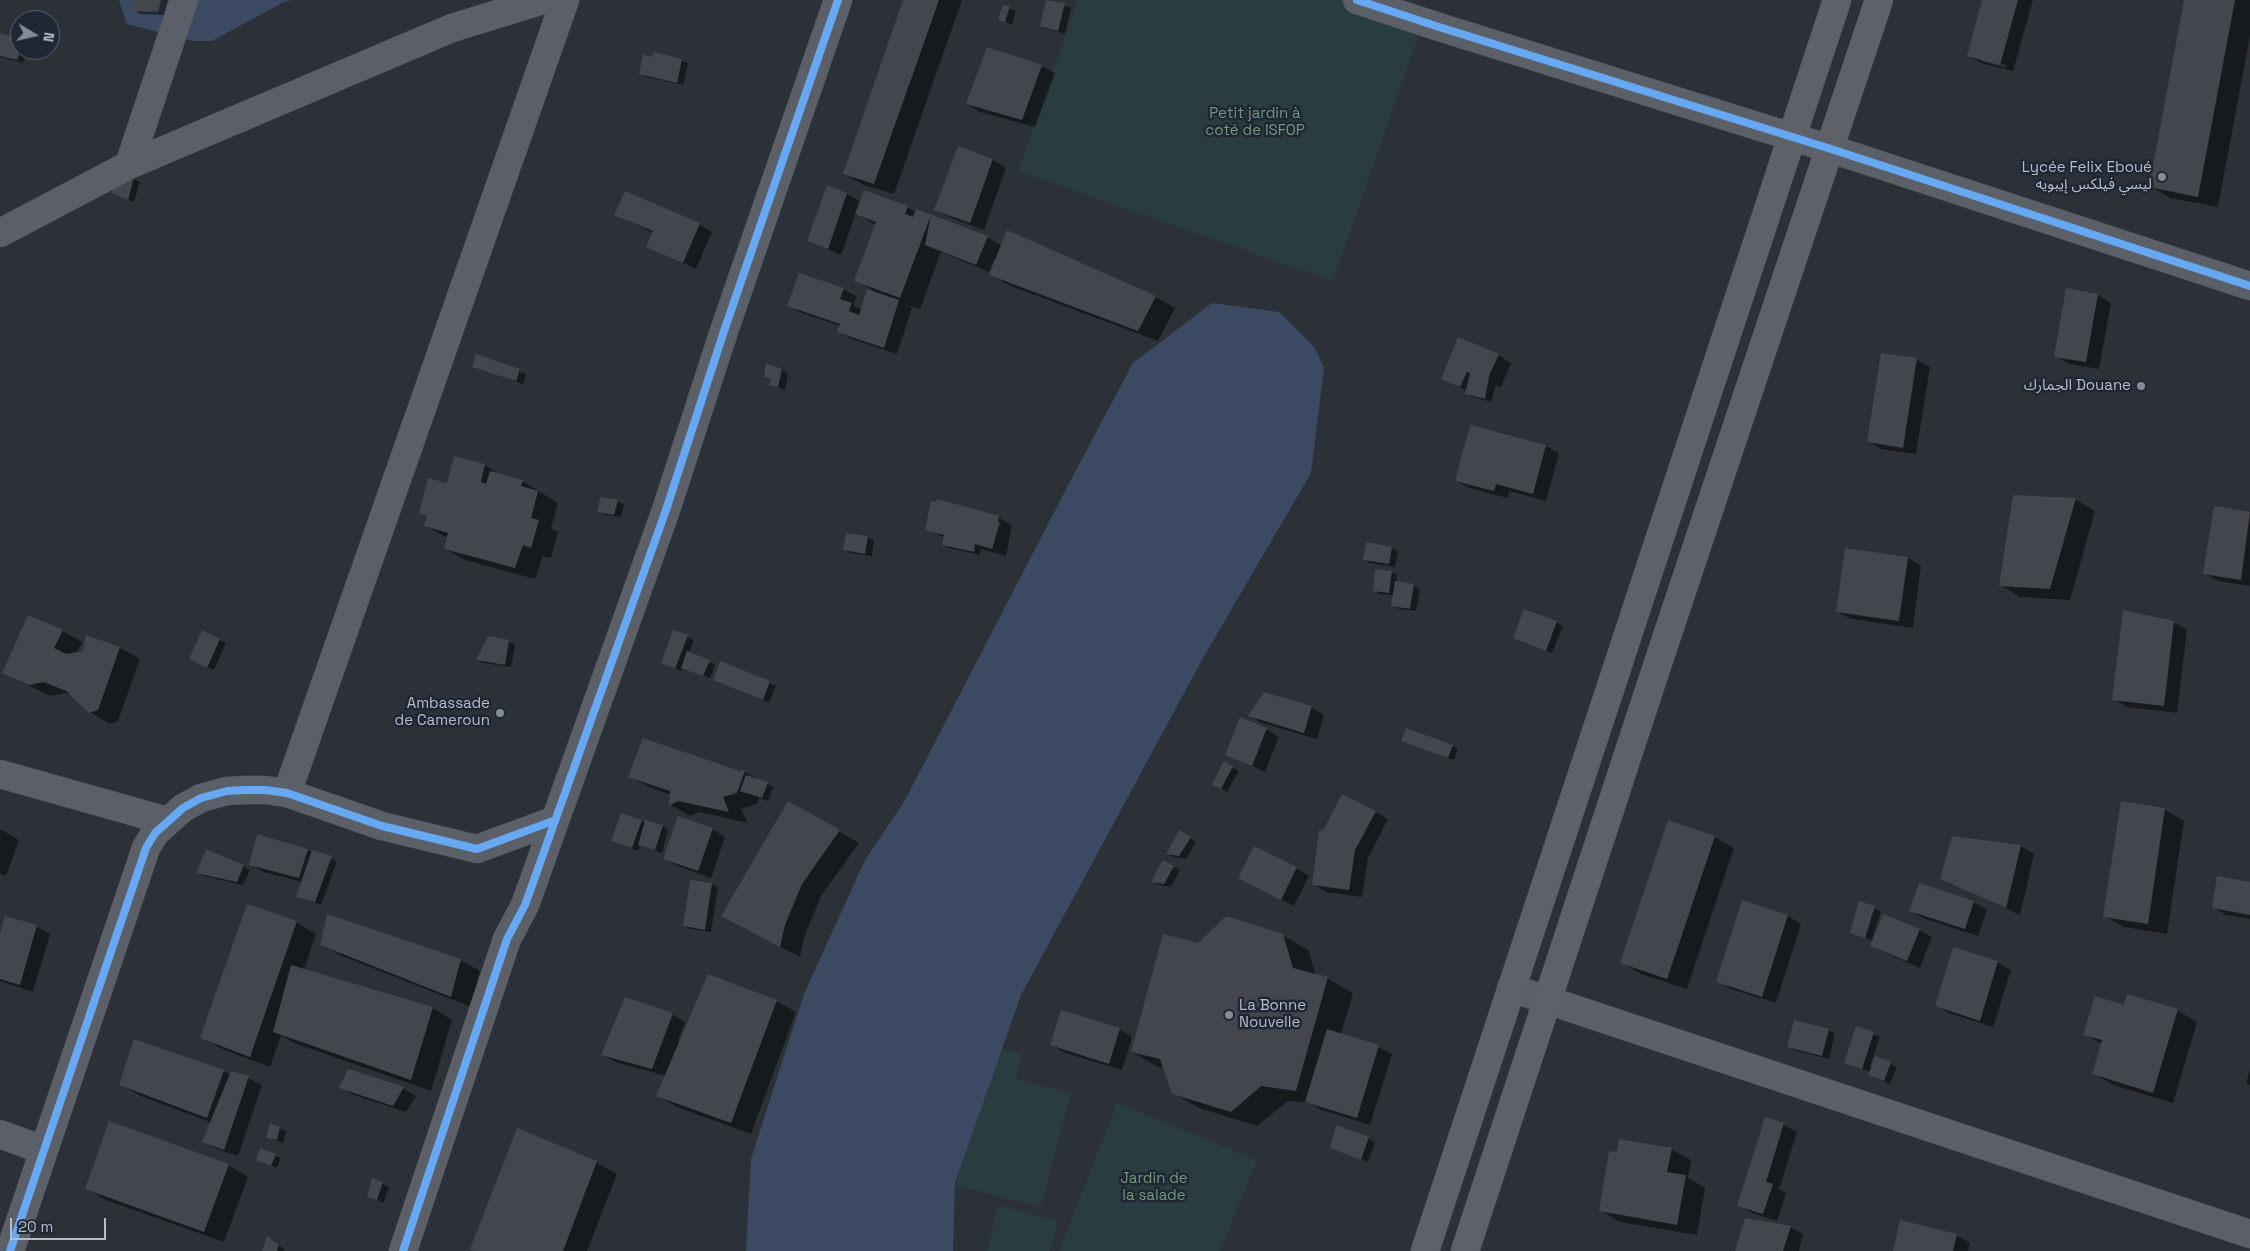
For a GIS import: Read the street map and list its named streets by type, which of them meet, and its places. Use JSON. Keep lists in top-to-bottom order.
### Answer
{
  "parks": ["Petit jardin à coté de ISFOP", "Jardin de la salade"],
  "places": [
    "Lycée Felix Eboué ليسي فيلكس إيبويه",
    "الجمارك Douane",
    "Ambassade de Cameroun",
    "La Bonne Nouvelle"
  ],
  "scale_bar": "20 m",
  "north": "right"
}
